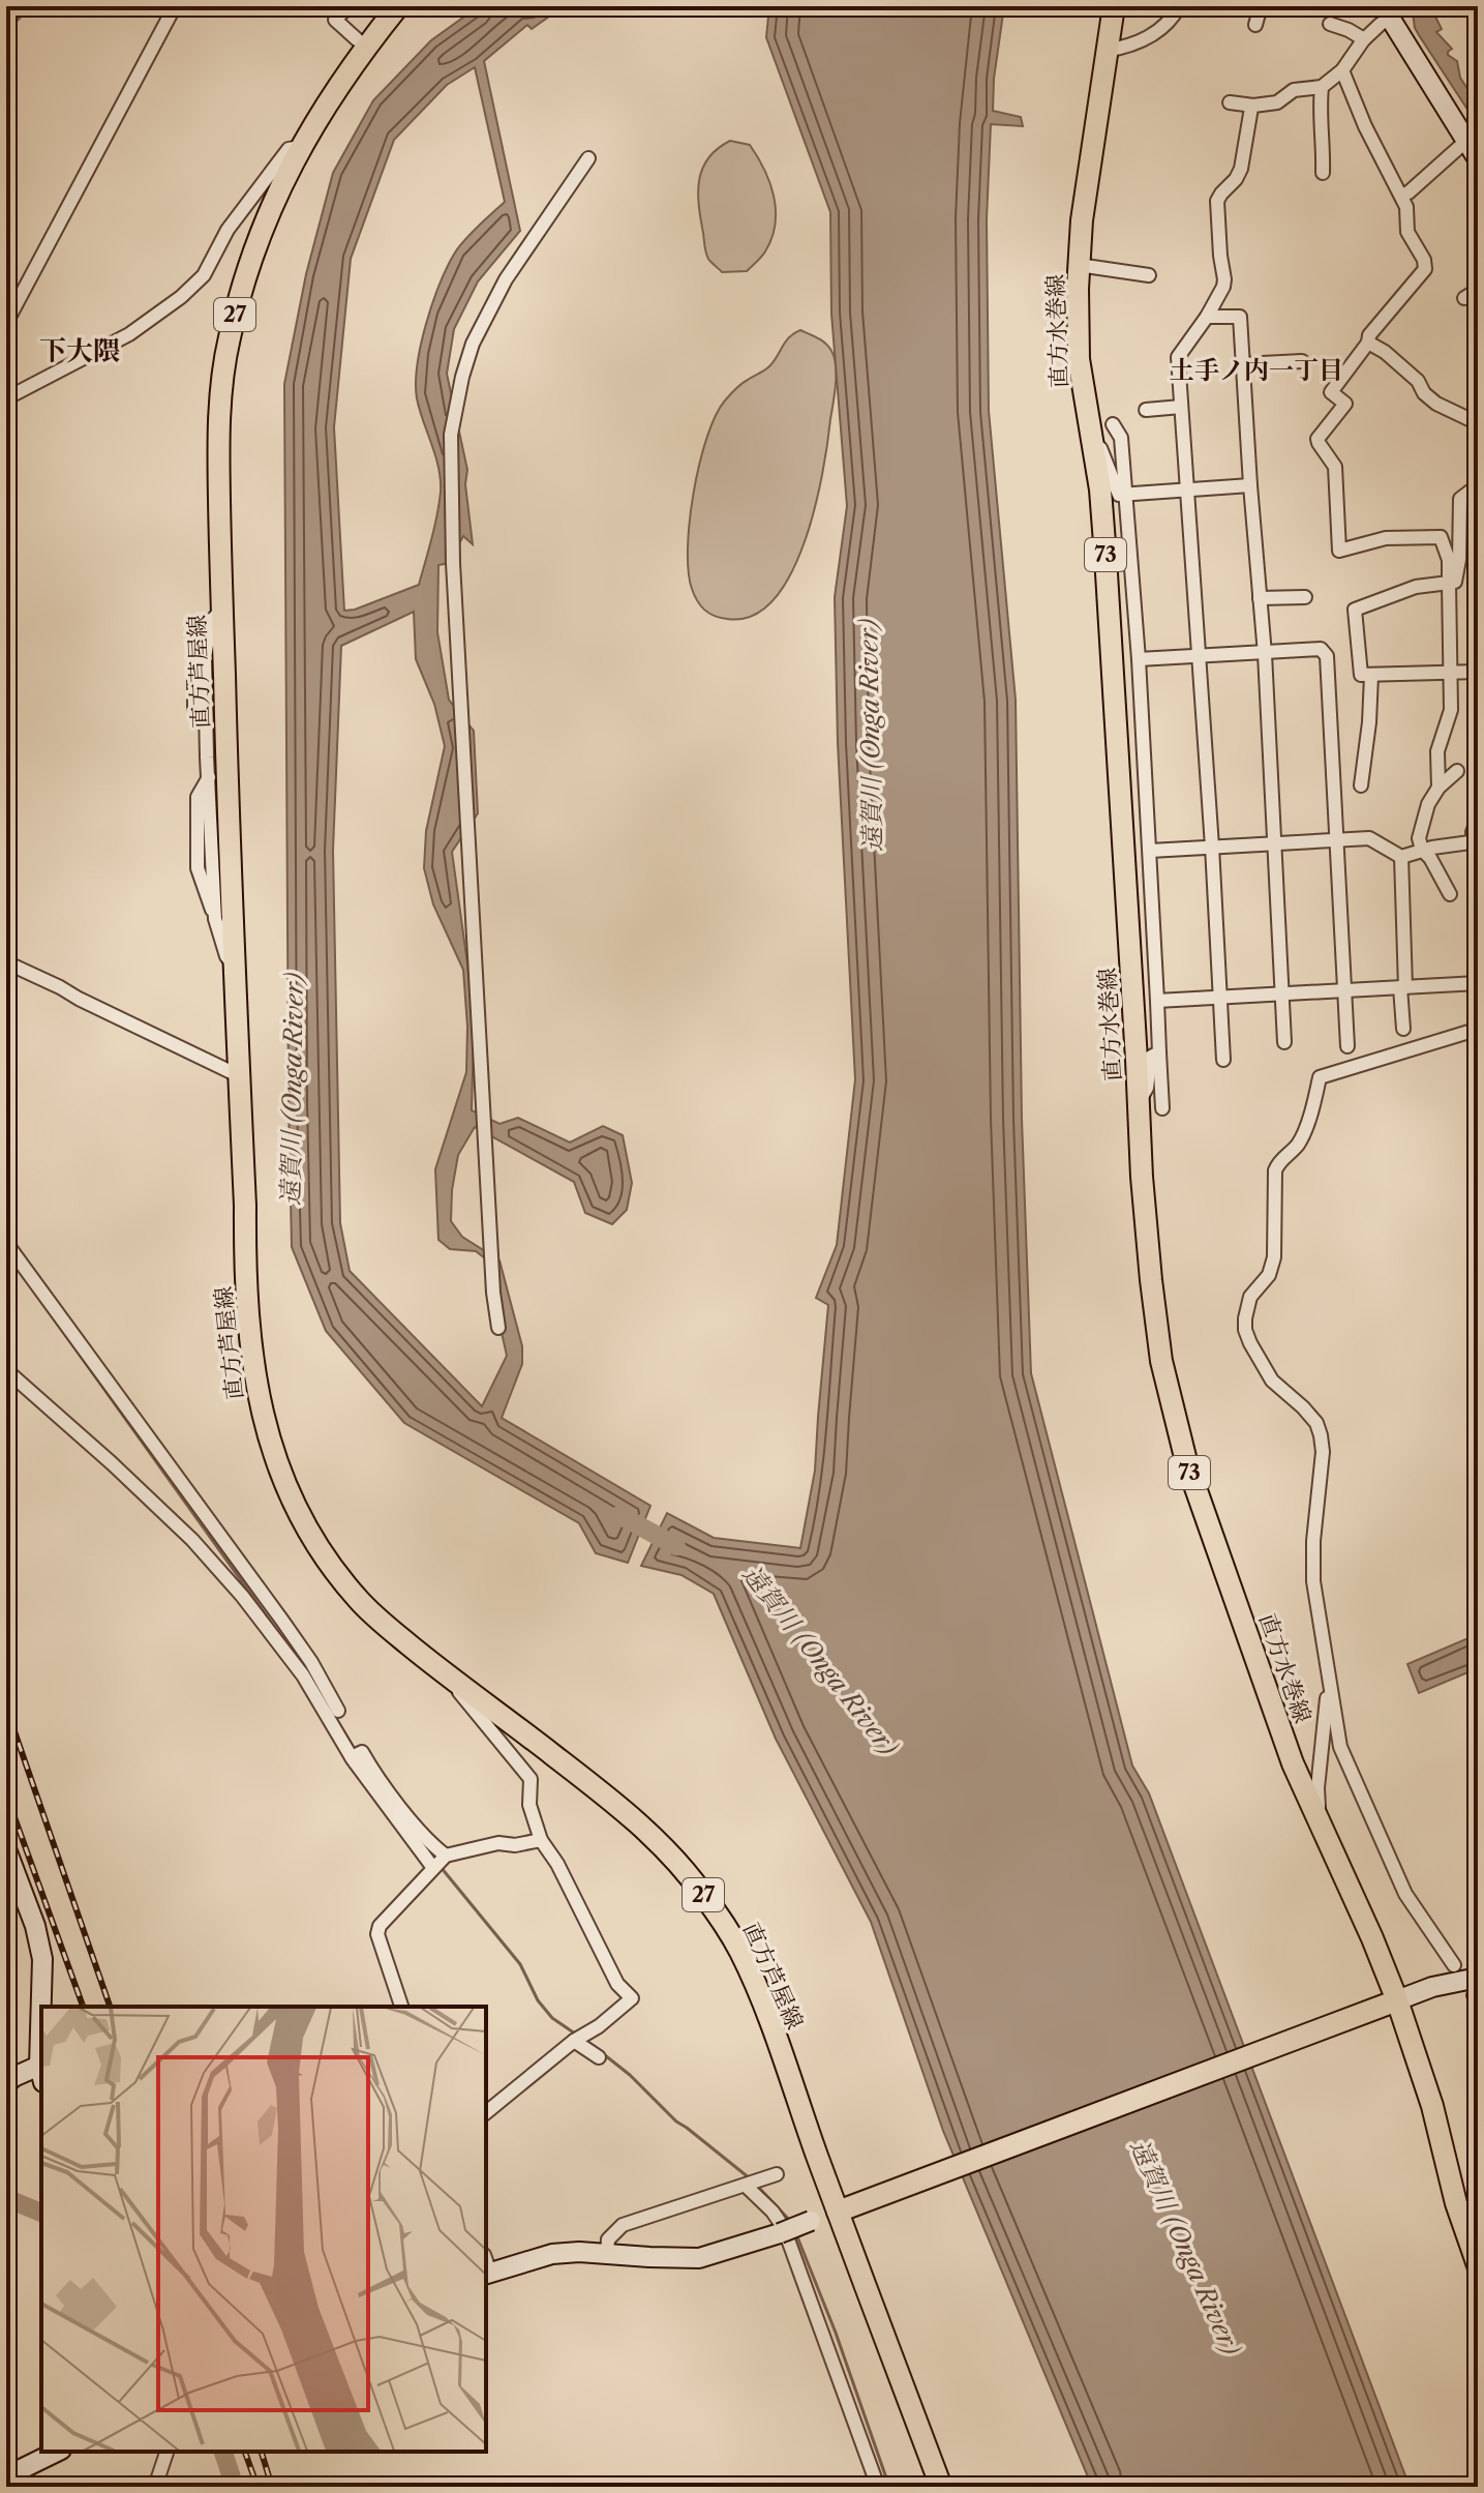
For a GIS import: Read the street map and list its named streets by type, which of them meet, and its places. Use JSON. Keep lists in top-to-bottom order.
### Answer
{
  "streets": {
    "main road": [
      "27",
      "直方水巻線",
      "73",
      "直方芦屋線"
    ]
  },
  "districts": ["下大隈", "土手ノ内一丁目"],
  "water": ["遠賀川 (Onga River)"]
}
